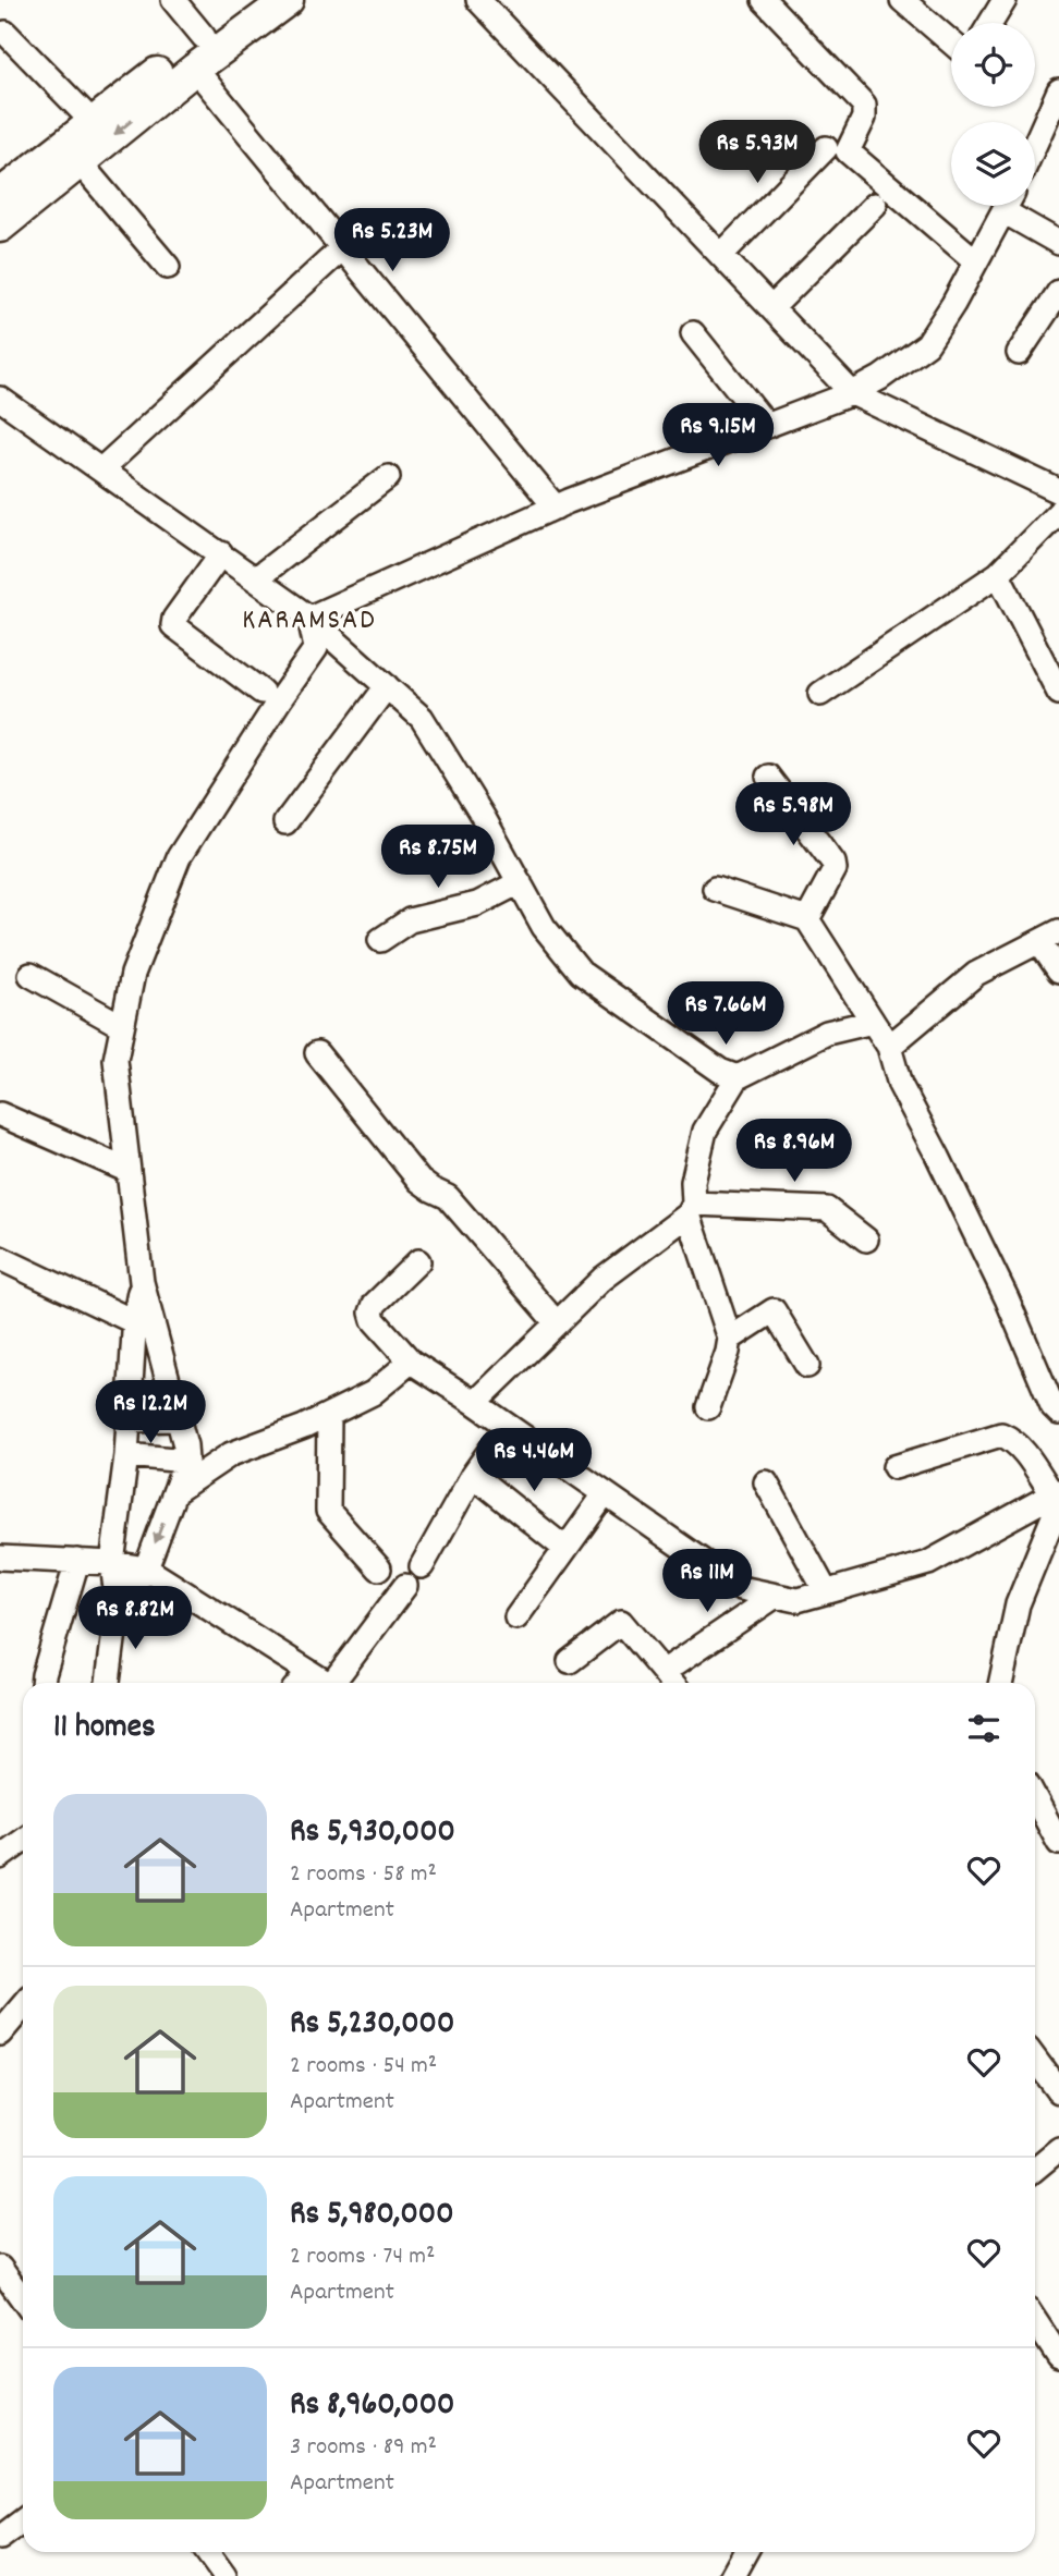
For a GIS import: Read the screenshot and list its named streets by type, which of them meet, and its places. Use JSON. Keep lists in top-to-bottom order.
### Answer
{
  "districts": ["KARAMSAD"],
  "page": {
    "price": [
      "Rs 5.93M",
      "Rs 5.23M",
      "Rs 9.15M",
      "Rs 5.98M",
      "Rs 8.75M",
      "Rs 7.66M",
      "Rs 8.96M",
      "Rs 12.2M",
      "Rs 4.46M",
      "Rs 11M",
      "Rs 8.82M"
    ],
    "heading": "11 homes",
    "list": [
      {
        "name": "Rs 5,930,000",
        "note": "2 rooms · 58 m² · Apartment"
      },
      {
        "name": "Rs 5,230,000",
        "note": "2 rooms · 54 m² · Apartment"
      },
      {
        "name": "Rs 5,980,000",
        "note": "2 rooms · 74 m² · Apartment"
      },
      {
        "name": "Rs 8,960,000",
        "note": "3 rooms · 89 m² · Apartment"
      }
    ]
  }
}
